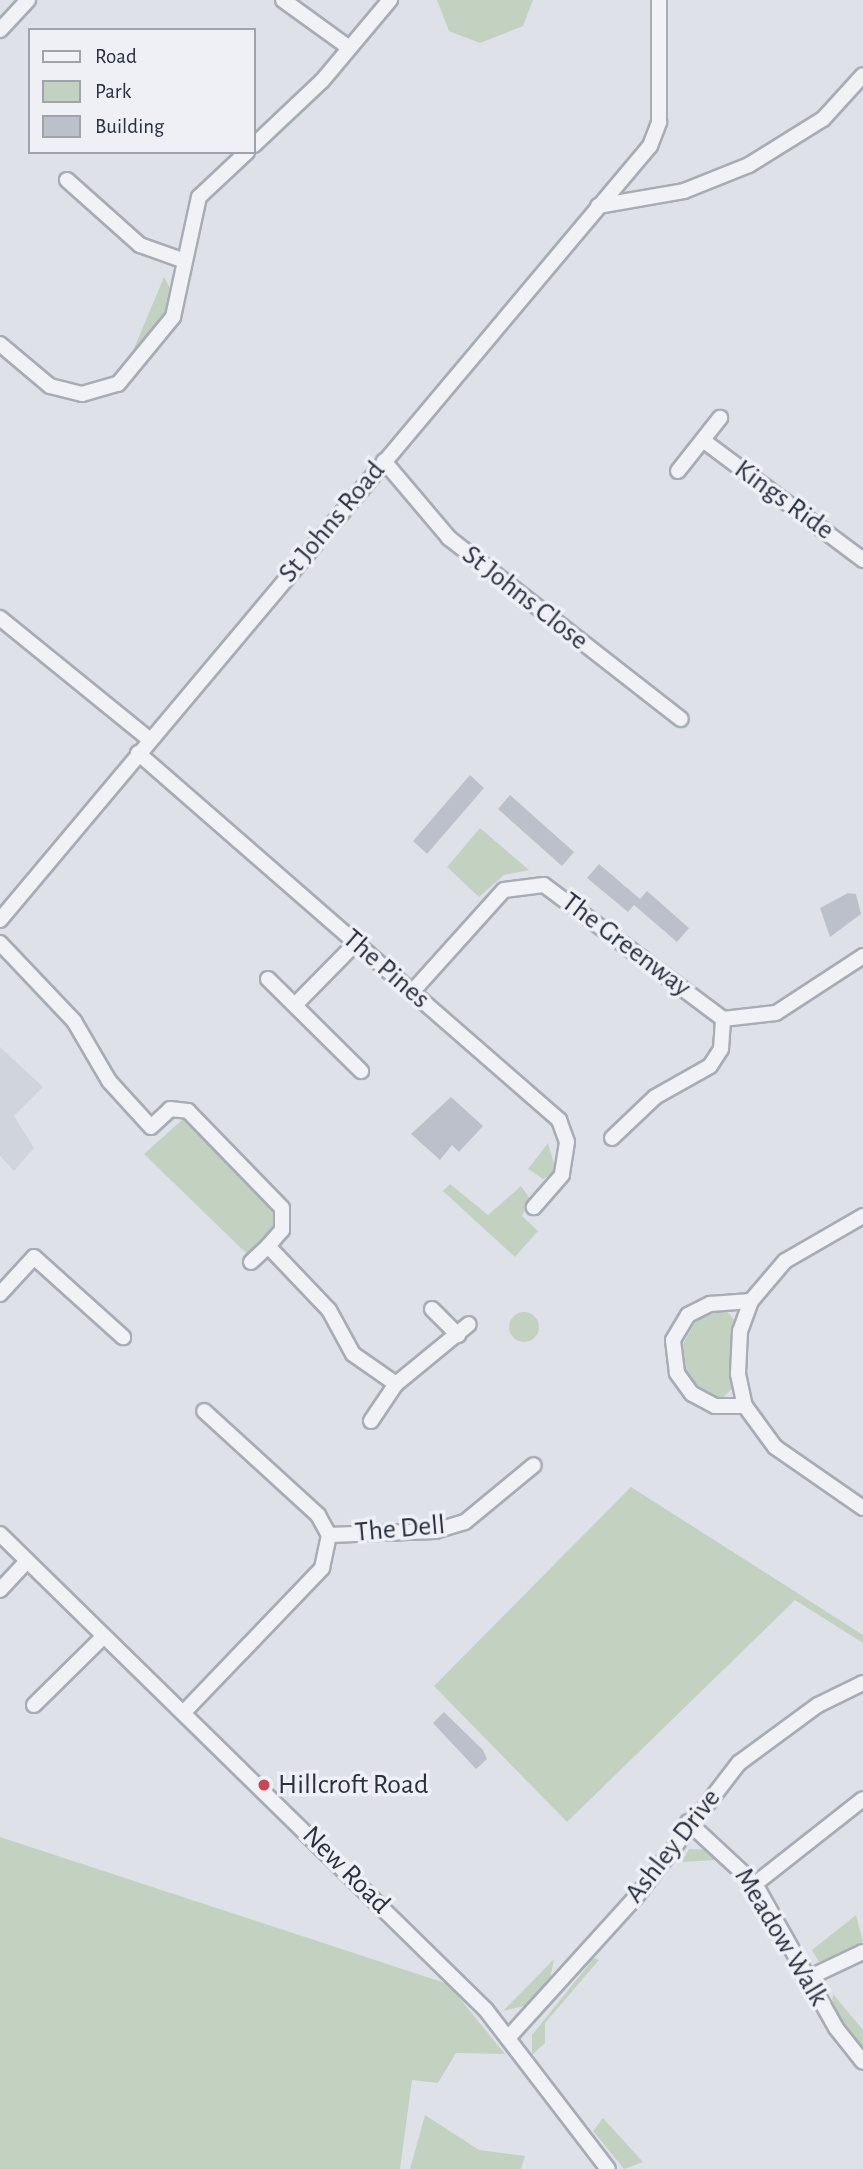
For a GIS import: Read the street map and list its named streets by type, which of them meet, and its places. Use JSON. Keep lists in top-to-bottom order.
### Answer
{
  "streets": {
    "street": [
      "Kings Ride",
      "St Johns Road",
      "St Johns Close",
      "The Greenway",
      "The Pines",
      "The Dell",
      "Ashley Drive",
      "New Road",
      "Meadow Walk"
    ]
  },
  "crossings": [
    ["St Johns Road", "St Johns Close"],
    ["St Johns Road", "The Pines"],
    ["The Greenway", "The Pines"],
    ["Ashley Drive", "New Road"],
    ["Ashley Drive", "Meadow Walk"]
  ],
  "places": ["Hillcroft Road"],
  "legend": ["Road", "Park", "Building"]
}
